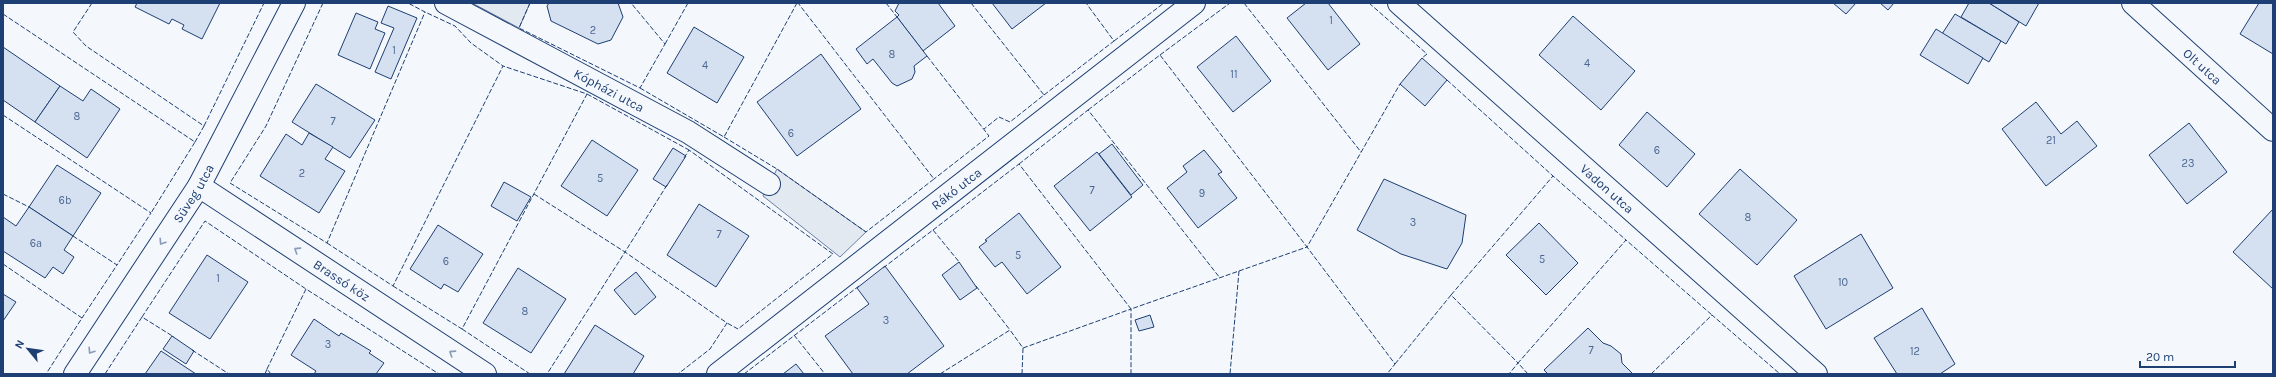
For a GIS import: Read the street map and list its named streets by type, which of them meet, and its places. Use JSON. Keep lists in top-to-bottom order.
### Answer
{
  "streets": {
    "street": [
      "Olt utca",
      "Kópházi utca",
      "Rákó utca",
      "Vadon utca",
      "Süveg utca",
      "Brassó köz"
    ]
  },
  "crossings": [
    ["Süveg utca", "Brassó köz"]
  ],
  "one_way": ["Süveg utca", "Brassó köz"],
  "house_numbers": [
    "1",
    "2",
    "1",
    "8",
    "4",
    "4",
    "11",
    "8",
    "7",
    "6",
    "21",
    "6",
    "23",
    "2",
    "5",
    "7",
    "9",
    "6b",
    "8",
    "3",
    "7",
    "6a",
    "5",
    "5",
    "6",
    "1",
    "10",
    "8",
    "3",
    "3",
    "7",
    "12"
  ],
  "scale_bar": "20 m",
  "north": "top left"
}
